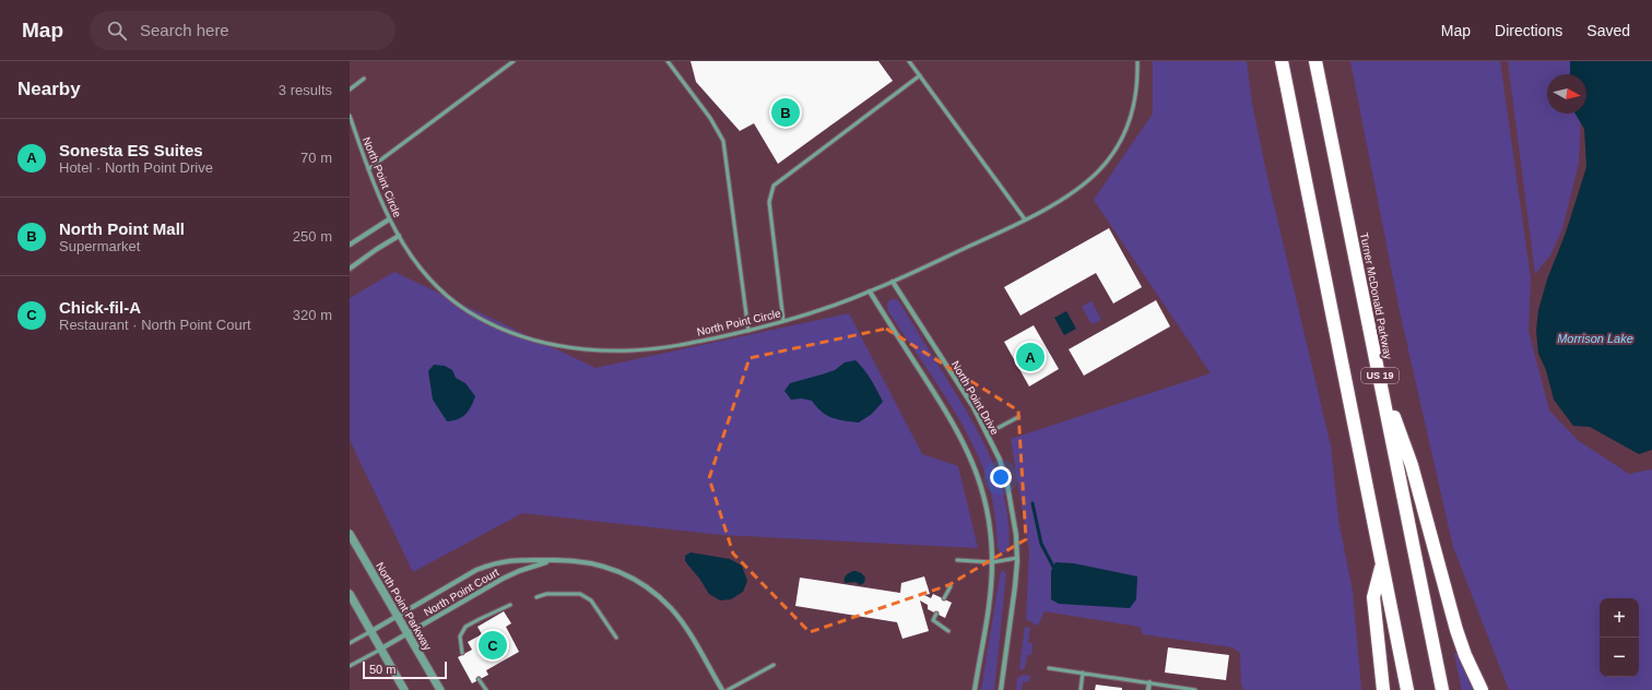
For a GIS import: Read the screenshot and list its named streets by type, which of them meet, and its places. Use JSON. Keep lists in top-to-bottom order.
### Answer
{
  "streets": {
    "highway": ["Turner McDonald Parkway", "US 19"],
    "street": ["North Point Drive", "North Point Court", "North Point Parkway"],
    "lane": ["North Point Circle"]
  },
  "crossings": [
    ["North Point Circle", "North Point Drive"],
    ["North Point Court", "North Point Parkway"]
  ],
  "water": ["Morrison Lake"],
  "scale_bar": "50 m",
  "north": "right",
  "page": {
    "header": "Map",
    "search": "Search here",
    "nav": ["Map", "Directions", "Saved"],
    "heading": ["Nearby", "3 results"],
    "pins": ["B", "A", "C"],
    "list": [
      {
        "mark": "A",
        "name": "Sonesta ES Suites",
        "note": "Hotel · North Point Drive",
        "value": "70 m"
      },
      {
        "mark": "B",
        "name": "North Point Mall",
        "note": "Supermarket",
        "value": "250 m"
      },
      {
        "mark": "C",
        "name": "Chick-fil-A",
        "note": "Restaurant · North Point Court",
        "value": "320 m"
      }
    ],
    "map_buttons": ["+", "−"],
    "scale": "50 m"
  }
}
